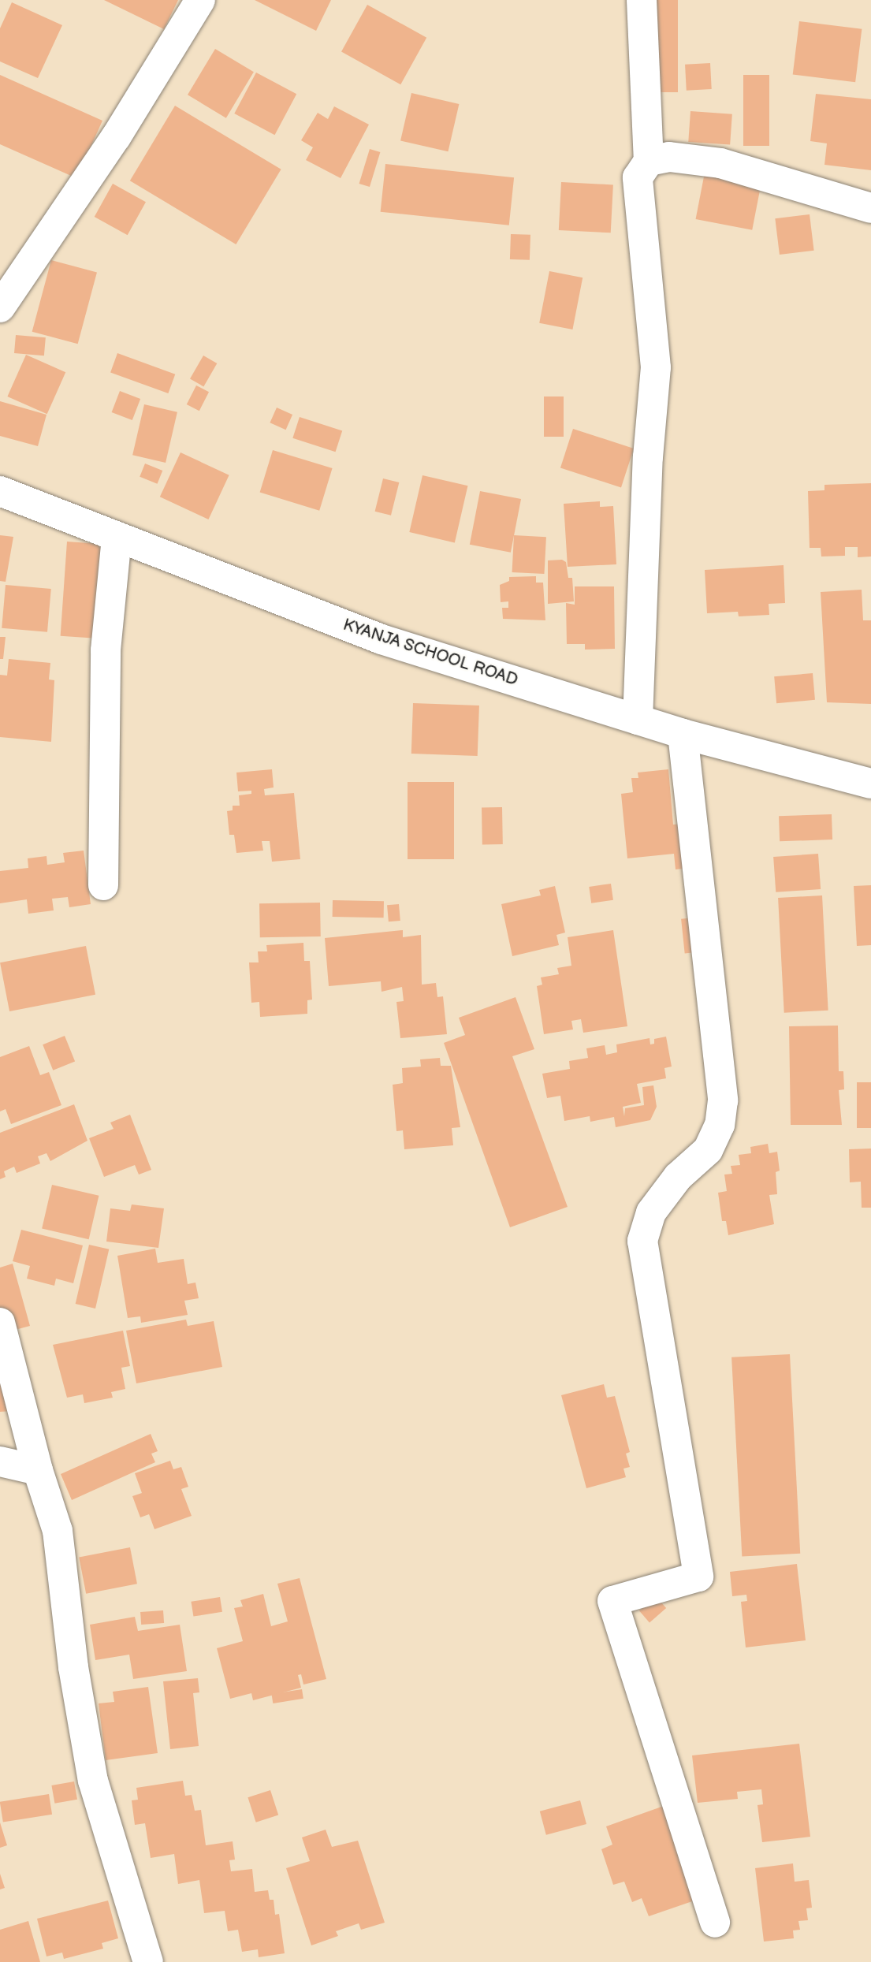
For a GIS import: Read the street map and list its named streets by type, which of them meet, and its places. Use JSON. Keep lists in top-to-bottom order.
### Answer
{
  "streets": {
    "street": ["KYANJA SCHOOL ROAD"]
  }
}
